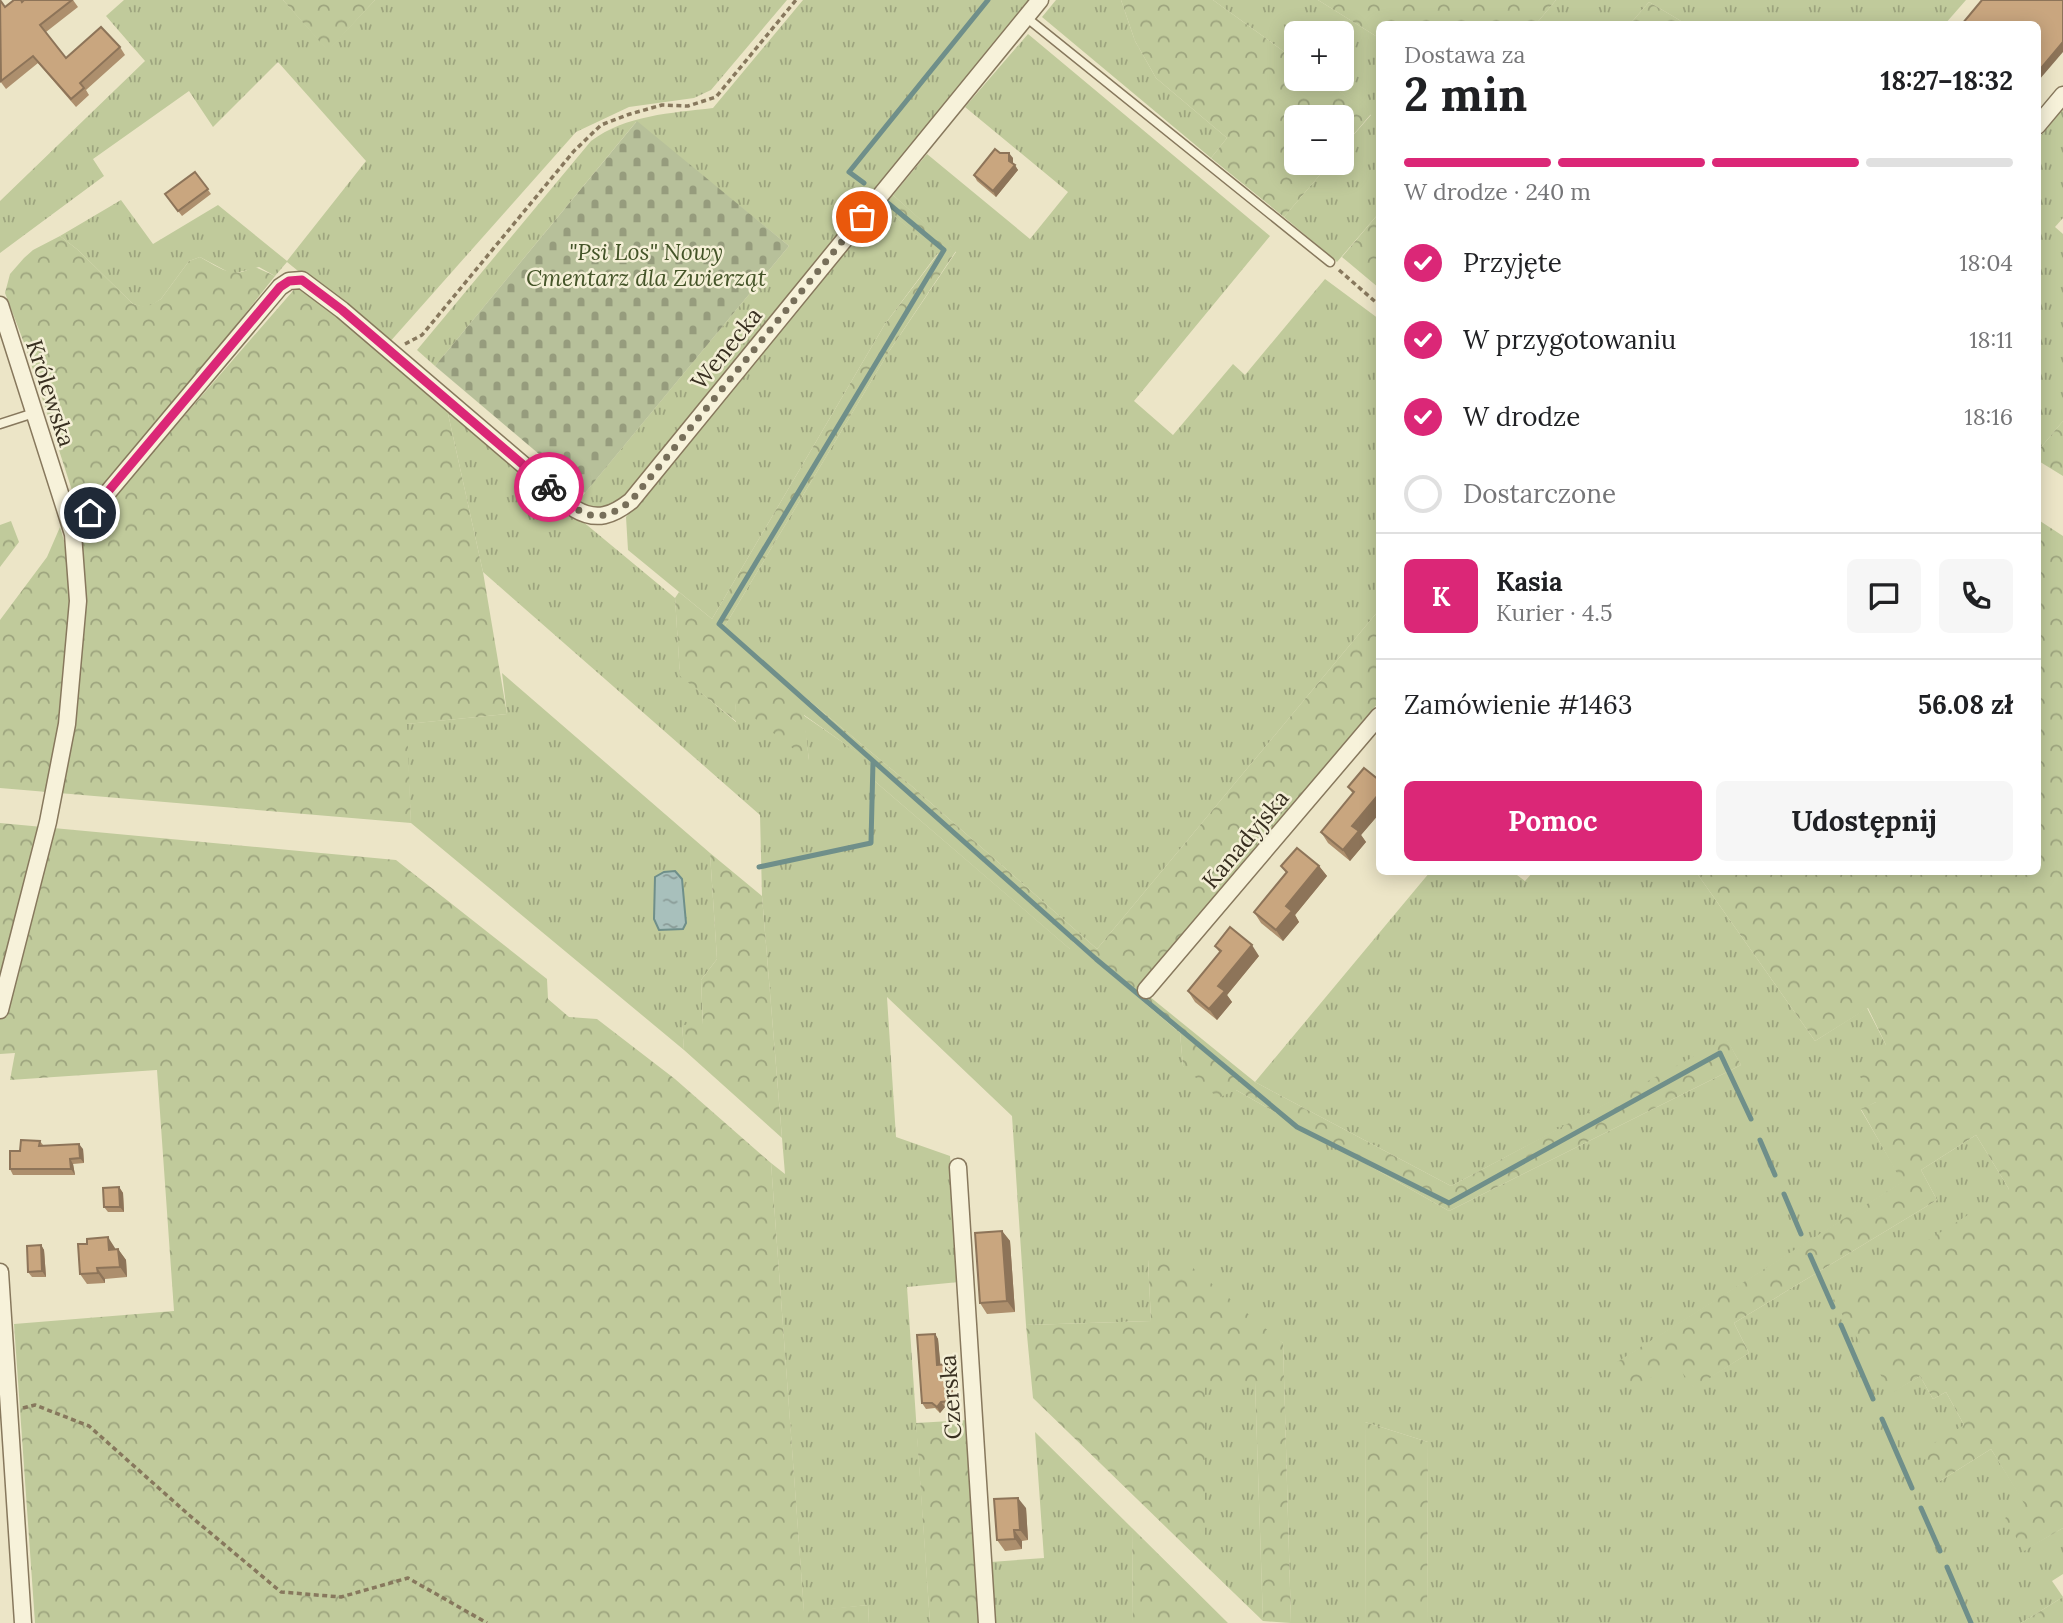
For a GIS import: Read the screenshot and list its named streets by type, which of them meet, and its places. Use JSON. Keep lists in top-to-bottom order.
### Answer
{
  "streets": {
    "street": [
      "Wenecka",
      "Królewska",
      "Kanadyjska",
      "Czerska"
    ]
  },
  "parks": ["\"Psi Los\" Nowy Cmentarz dla Zwierząt"],
  "page": {
    "map_buttons": ["+", "−"],
    "heading": ["2 min", "Dostawa za", "18:27–18:32"],
    "panel": [
      "Kasia",
      "Kurier · 4.5",
      "Zamówienie #1463",
      "56.08 zł"
    ],
    "bar": "W drodze · 240 m",
    "list": [
      ["Przyjęte", "18:04"],
      ["W przygotowaniu", "18:11"],
      ["W drodze", "18:16"],
      "Dostarczone"
    ],
    "round": "K",
    "buttons": ["Pomoc", "Udostępnij"]
  }
}
